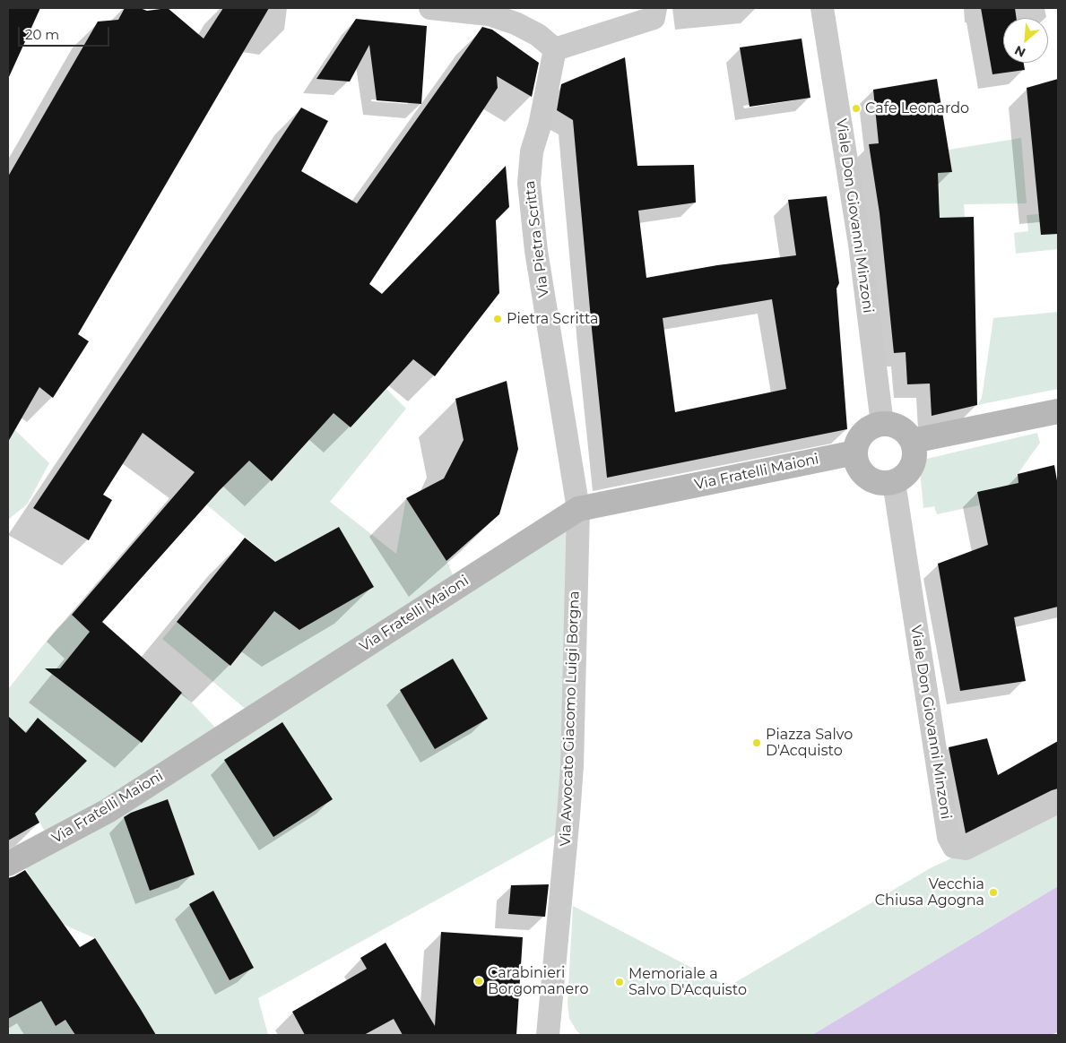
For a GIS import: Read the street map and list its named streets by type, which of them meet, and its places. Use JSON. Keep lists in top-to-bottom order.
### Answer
{
  "streets": {
    "main road": ["Via Fratelli Maioni"],
    "street": ["Viale Don Giovanni Minzoni", "Via Pietra Scritta", "Via Avvocato Giacomo Luigi Borgna"]
  },
  "crossings": [
    ["Viale Don Giovanni Minzoni", "Via Fratelli Maioni"],
    ["Via Pietra Scritta", "Via Fratelli Maioni"],
    ["Via Pietra Scritta", "Via Avvocato Giacomo Luigi Borgna"],
    ["Via Fratelli Maioni", "Via Avvocato Giacomo Luigi Borgna"]
  ],
  "places": [
    "Cafe Leonardo",
    "Pietra Scritta",
    "Piazza Salvo D'Acquisto",
    "Vecchia Chiusa Agogna",
    "Carabinieri Borgomanero",
    "Memoriale a Salvo D'Acquisto"
  ],
  "scale_bar": "20 m",
  "north": "bottom left"
}
